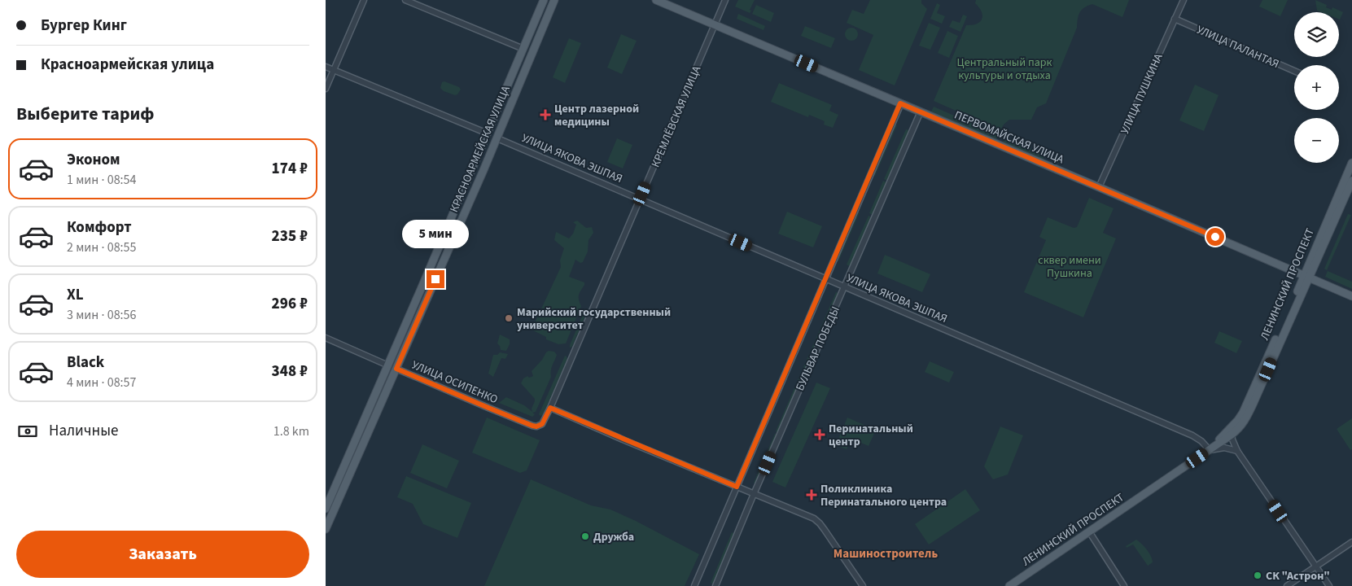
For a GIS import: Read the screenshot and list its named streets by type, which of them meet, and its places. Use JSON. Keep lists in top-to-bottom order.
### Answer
{
  "streets": {
    "main road": [
      "ПЕРВОМАЙСКАЯ УЛИЦА",
      "КРАСНОАРМЕЙСКАЯ УЛИЦА",
      "УЛИЦА ЯКОВА ЭШПАЯ",
      "ЛЕНИНСКИЙ ПРОСПЕКТ",
      "УЛИЦА ОСИПЕНКО"
    ],
    "street": [
      "УЛИЦА ПАЛАНТАЯ",
      "УЛИЦА ПУШКИНА",
      "КРЕМЛЁВСКАЯ УЛИЦА",
      "БУЛЬВАР ПОБЕДЫ"
    ]
  },
  "crossings": [
    ["УЛИЦА ПАЛАНТАЯ", "УЛИЦА ПУШКИНА"],
    ["УЛИЦА ПУШКИНА", "ПЕРВОМАЙСКАЯ УЛИЦА"],
    ["КРЕМЛЁВСКАЯ УЛИЦА", "ПЕРВОМАЙСКАЯ УЛИЦА"],
    ["КРЕМЛЁВСКАЯ УЛИЦА", "УЛИЦА ЯКОВА ЭШПАЯ"],
    ["КРЕМЛЁВСКАЯ УЛИЦА", "УЛИЦА ОСИПЕНКО"],
    ["ПЕРВОМАЙСКАЯ УЛИЦА", "ЛЕНИНСКИЙ ПРОСПЕКТ"],
    ["ПЕРВОМАЙСКАЯ УЛИЦА", "БУЛЬВАР ПОБЕДЫ"],
    ["КРАСНОАРМЕЙСКАЯ УЛИЦА", "УЛИЦА ЯКОВА ЭШПАЯ"],
    ["КРАСНОАРМЕЙСКАЯ УЛИЦА", "УЛИЦА ОСИПЕНКО"],
    ["УЛИЦА ЯКОВА ЭШПАЯ", "ЛЕНИНСКИЙ ПРОСПЕКТ"],
    ["УЛИЦА ЯКОВА ЭШПАЯ", "БУЛЬВАР ПОБЕДЫ"]
  ],
  "districts": ["Машиностроитель"],
  "parks": ["Центральный парк культуры и отдыха", "сквер имени Пушкина"],
  "places": {
    "health": ["Центр лазерной медицины", "Перинатальный центр", "Поликлиника Перинатального центра"],
    "other": ["Марийский государственный университет", "Дружба", "СК \"Астрон\""]
  },
  "page": {
    "banner": ["Бургер Кинг", "Красноармейская улица"],
    "map_buttons": ["+", "−"],
    "heading": "Выберите тариф",
    "list": [
      {
        "name": "Эконом",
        "note": "1 мин · 08:54",
        "value": "174 ₽"
      },
      {
        "name": "Комфорт",
        "note": "2 мин · 08:55",
        "value": "235 ₽"
      },
      {
        "name": "XL",
        "note": "3 мин · 08:56",
        "value": "296 ₽"
      },
      {
        "name": "Black",
        "note": "4 мин · 08:57",
        "value": "348 ₽"
      }
    ],
    "bubble": "5 мин",
    "pay": ["Наличные", "1.8 km"],
    "buttons": "Заказать"
  }
}
